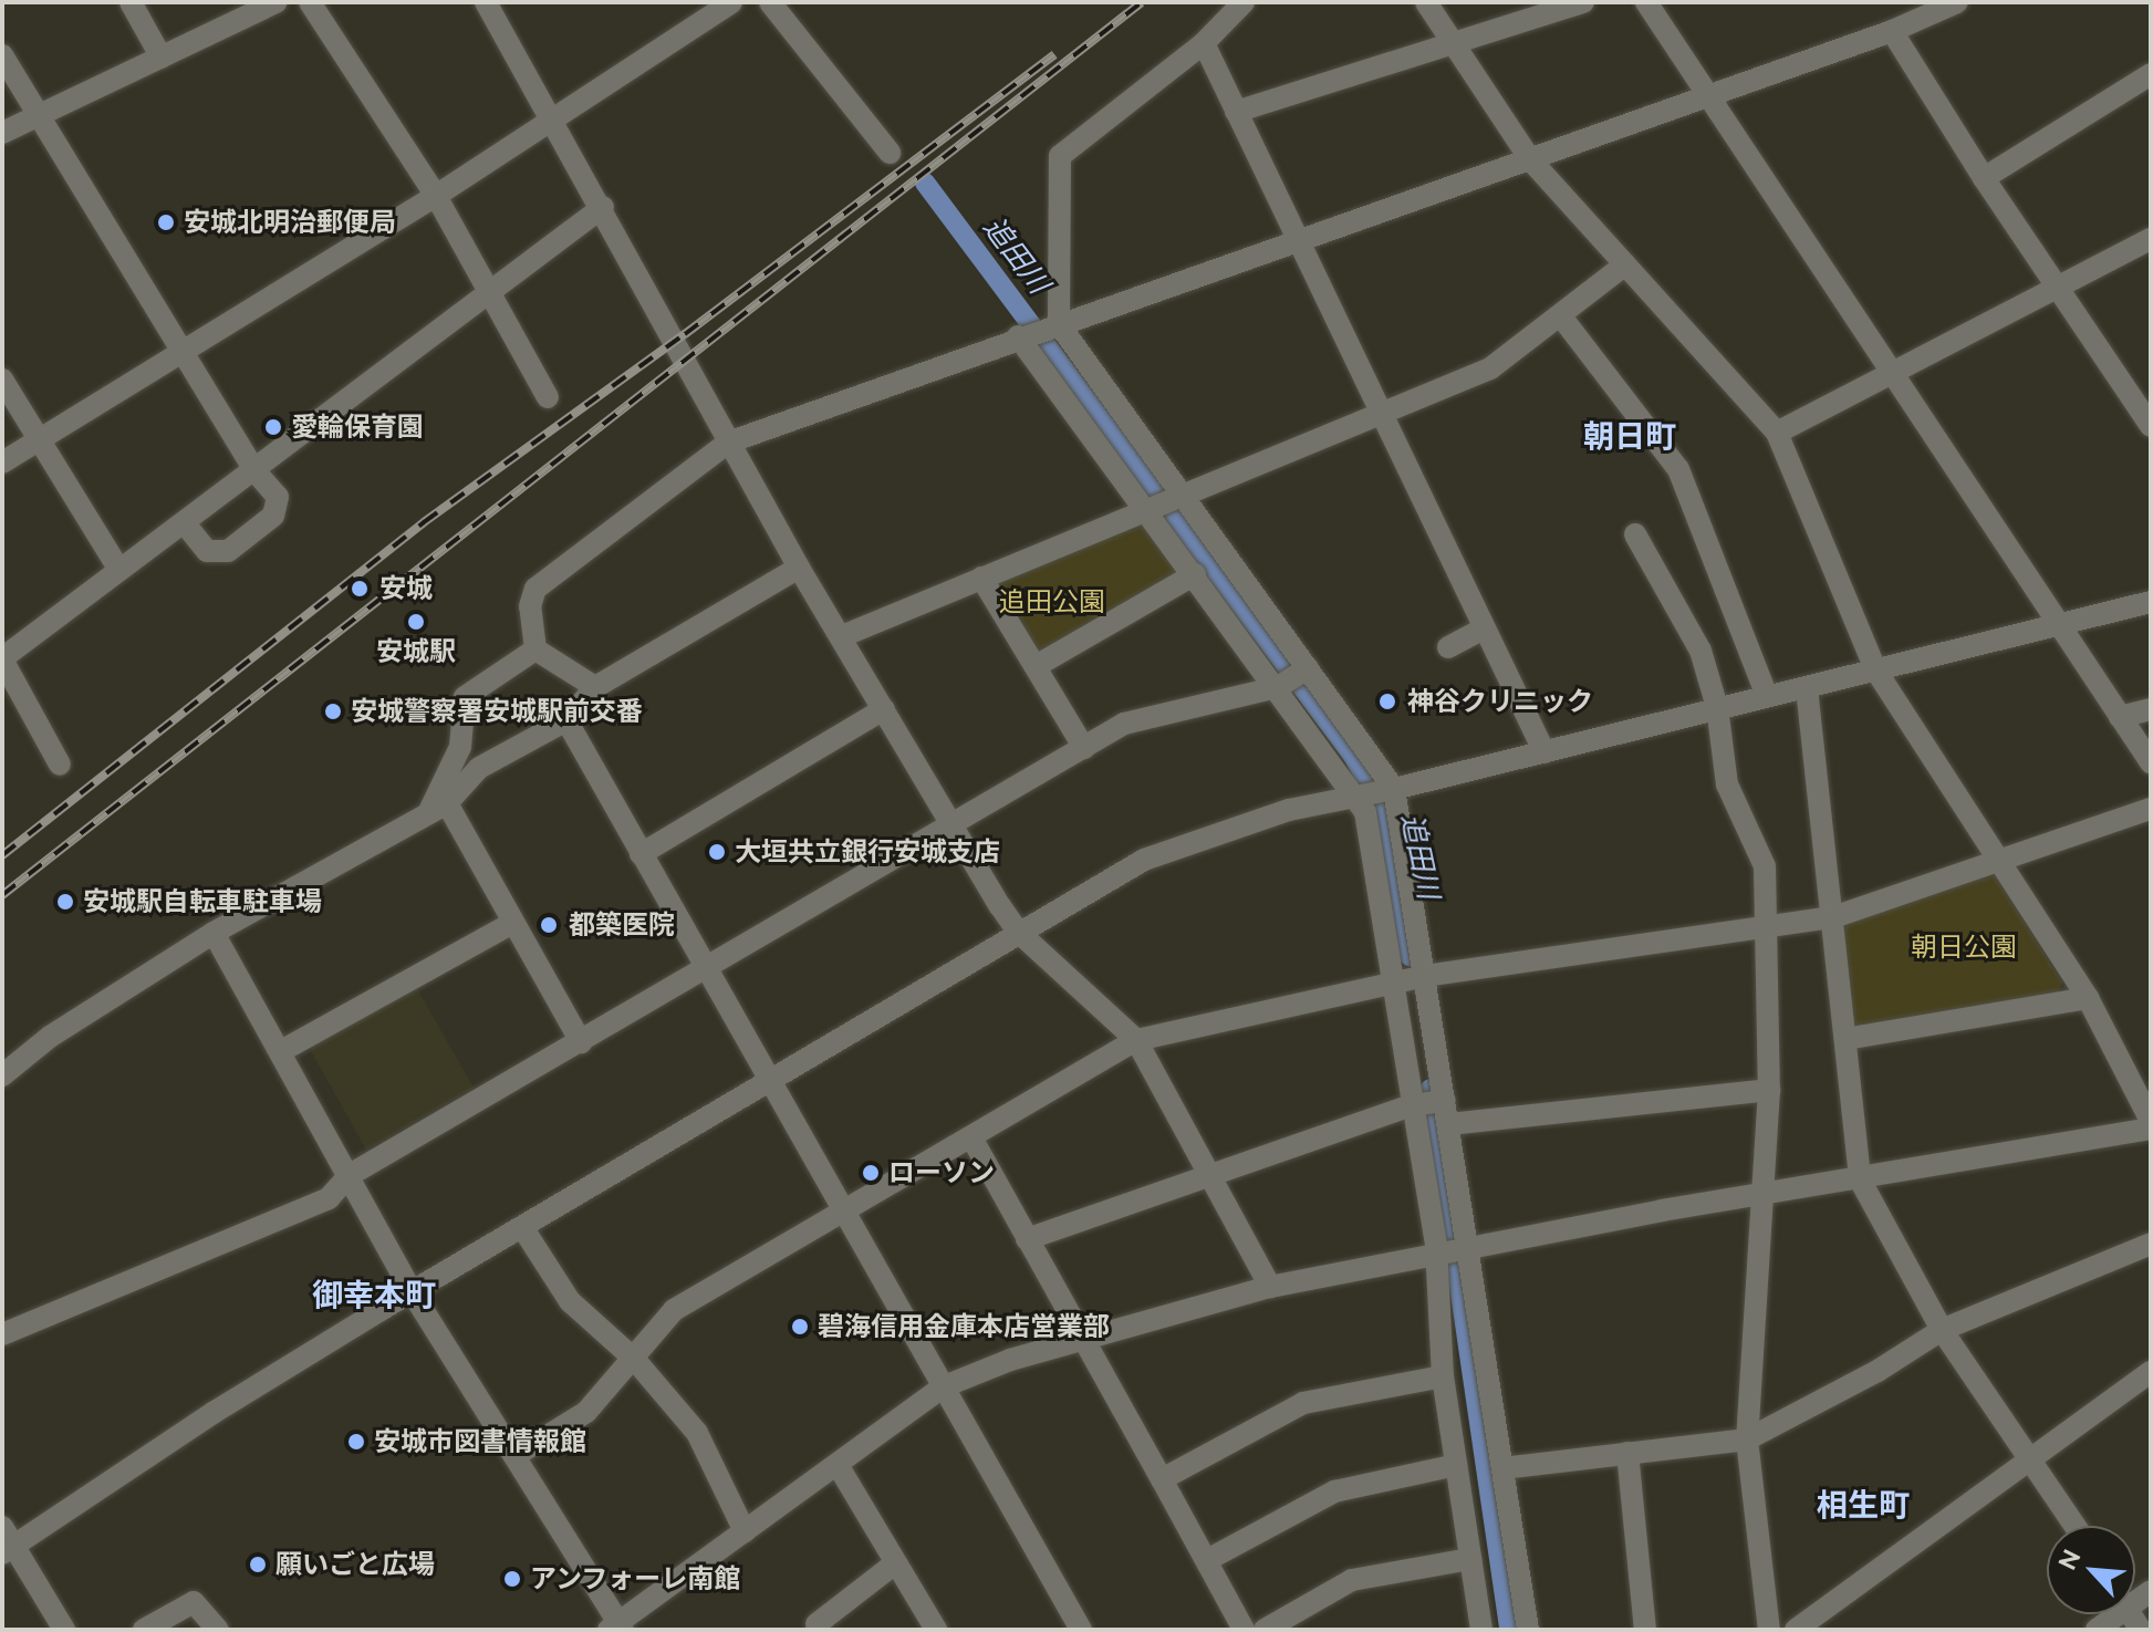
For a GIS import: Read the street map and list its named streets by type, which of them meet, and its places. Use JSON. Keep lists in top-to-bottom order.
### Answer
{
  "districts": ["朝日町", "御幸本町", "相生町"],
  "water": ["追田川"],
  "parks": ["追田公園", "朝日公園"],
  "places": [
    "安城北明治郵便局",
    "愛輪保育園",
    "安城",
    "安城駅",
    "神谷クリニック",
    "安城警察署安城駅前交番",
    "大垣共立銀行安城支店",
    "安城駅自転車駐車場",
    "都築医院",
    "ローソン",
    "碧海信用金庫本店営業部",
    "安城市図書情報館",
    "願いごと広場",
    "アンフォーレ南館"
  ],
  "north": "top left"
}
